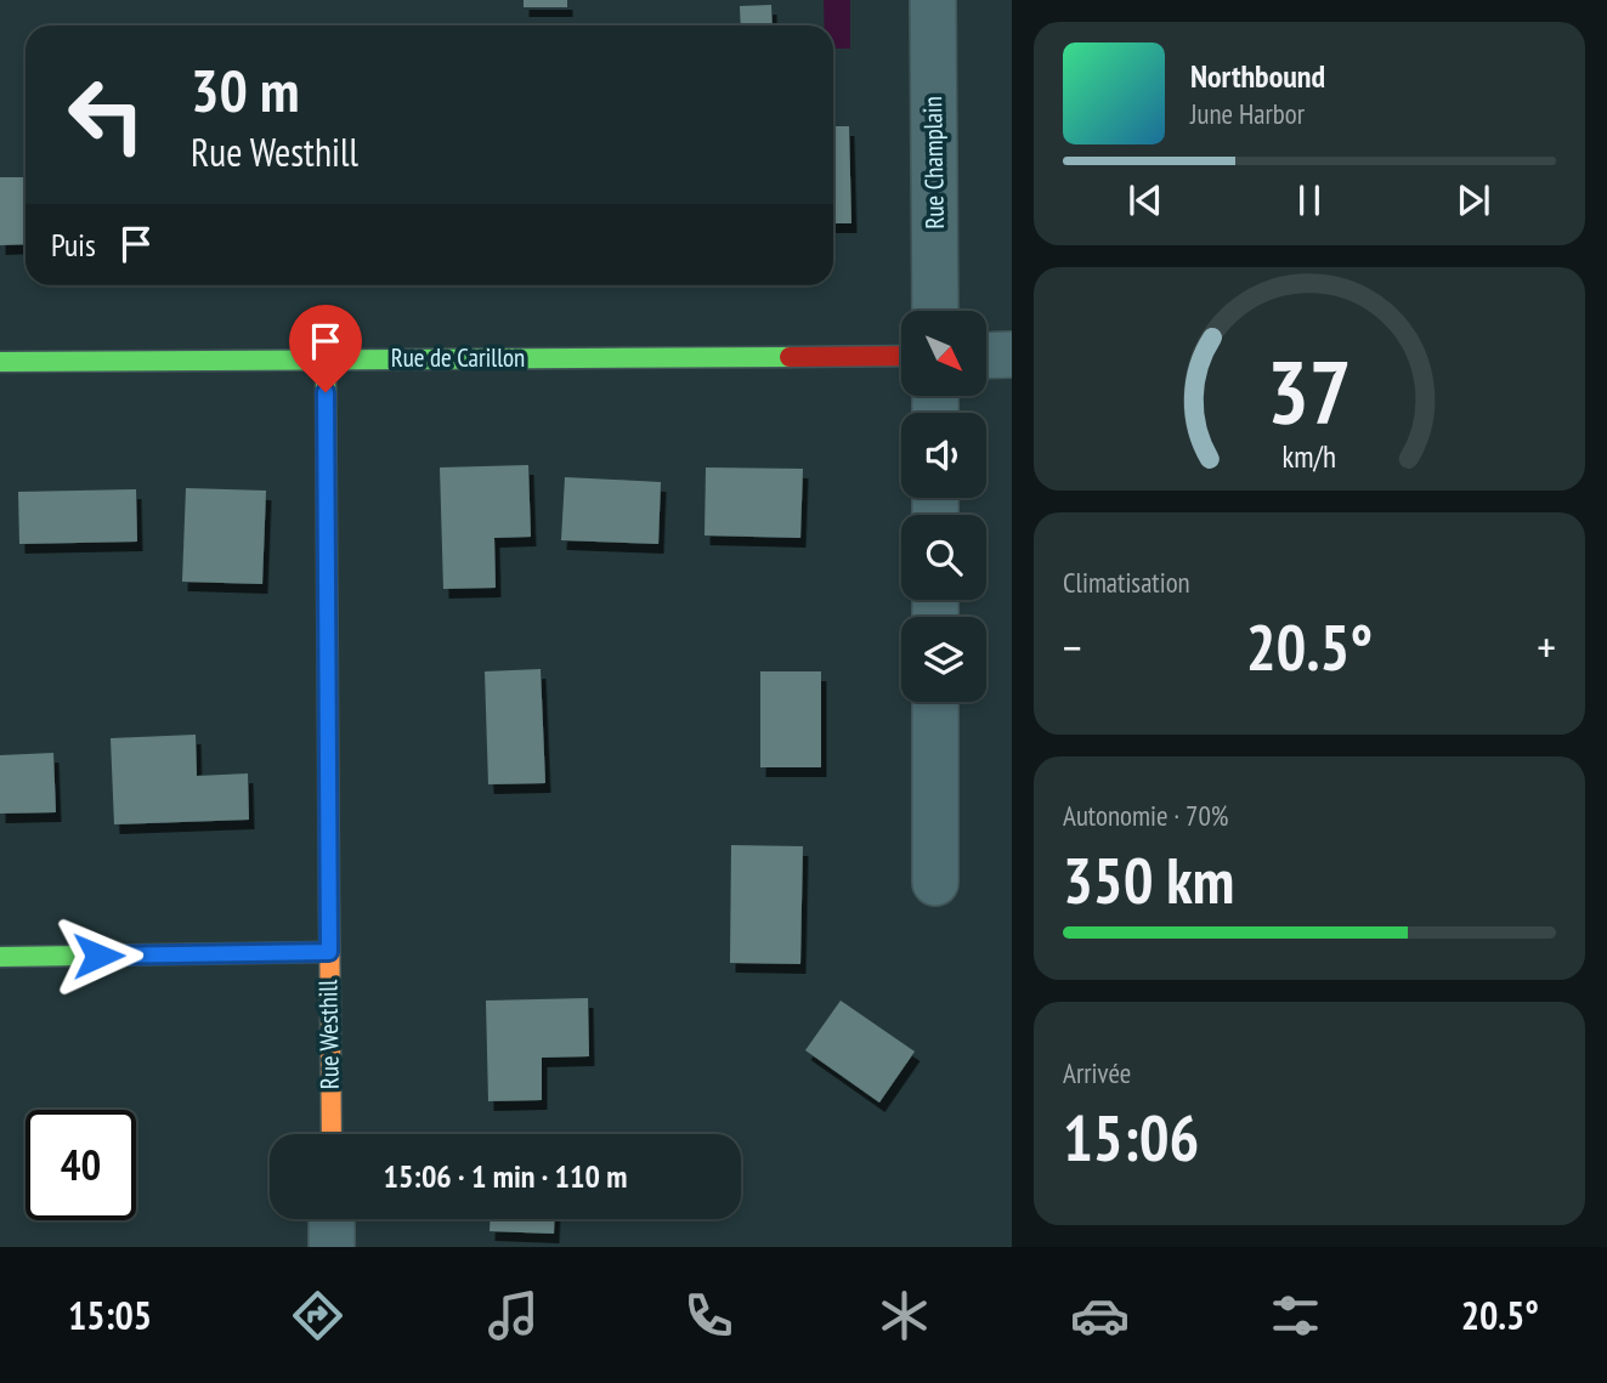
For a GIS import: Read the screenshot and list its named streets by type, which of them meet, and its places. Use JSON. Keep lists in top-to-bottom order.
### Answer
{
  "streets": {
    "street": ["Rue Champlain", "Rue de Carillon", "Rue Westhill"]
  },
  "crossings": [
    ["Rue de Carillon", "Rue Westhill"]
  ],
  "north": "bottom right",
  "page": {
    "turn": ["30 m", "Rue Westhill"],
    "song": ["Northbound", "June Harbor"],
    "then": "Puis",
    "tile": [
      "Climatisation",
      ["Autonomie · 70%", "350 km"],
      ["Arrivée", "15:06"]
    ],
    "heat": ["−", "20.5°", "+"],
    "limit": "40",
    "trip": "15:06 · 1 min · 110 m",
    "tabs": ["15:05", "20.5°"],
    "gauge": ["37", "km/h"]
  }
}
